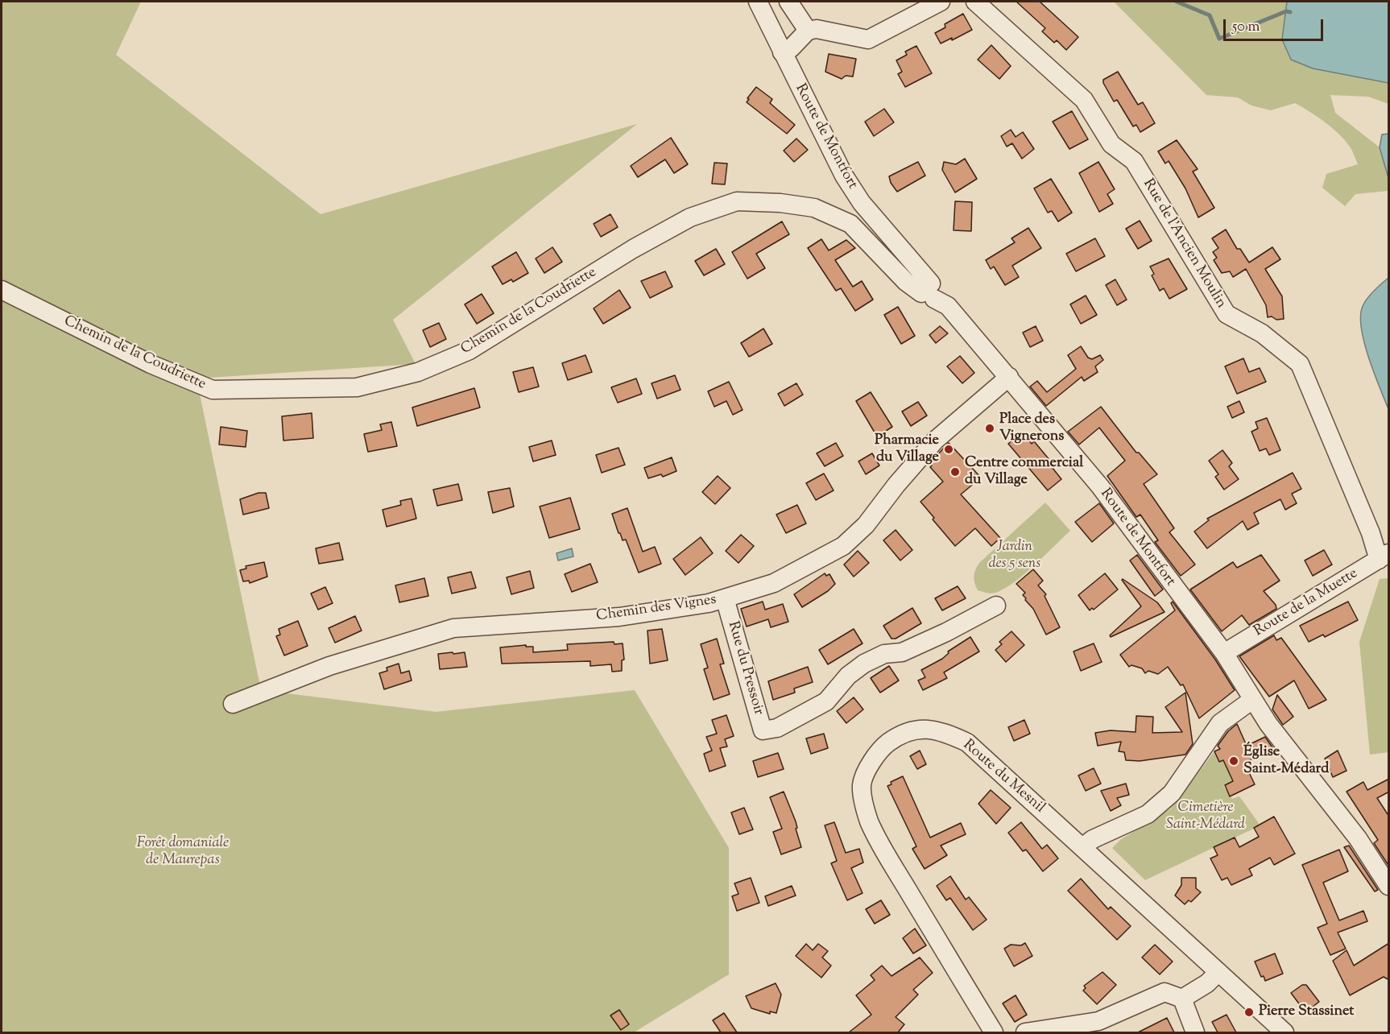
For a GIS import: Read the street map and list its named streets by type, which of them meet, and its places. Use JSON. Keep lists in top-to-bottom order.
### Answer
{
  "streets": {
    "street": [
      "Route de Montfort",
      "Rue de l'Ancien Moulin",
      "Chemin de la Coudriette",
      "Route de la Muette",
      "Chemin des Vignes",
      "Rue du Pressoir",
      "Route du Mesnil"
    ]
  },
  "crossings": [
    ["Route de Montfort", "Chemin de la Coudriette"],
    ["Route de Montfort", "Route de la Muette"],
    ["Route de Montfort", "Chemin des Vignes"],
    ["Rue de l'Ancien Moulin", "Route de la Muette"],
    ["Chemin des Vignes", "Rue du Pressoir"]
  ],
  "parks": ["Jardin des 5 sens", "Cimetière Saint-Médard", "Forêt domaniale de Maurepas"],
  "places": [
    "Place des Vignerons",
    "Pharmacie du Village",
    "Centre commercial du Village",
    "Église Saint-Médard",
    "Pierre Stassinet"
  ],
  "scale_bar": "50 m"
}
